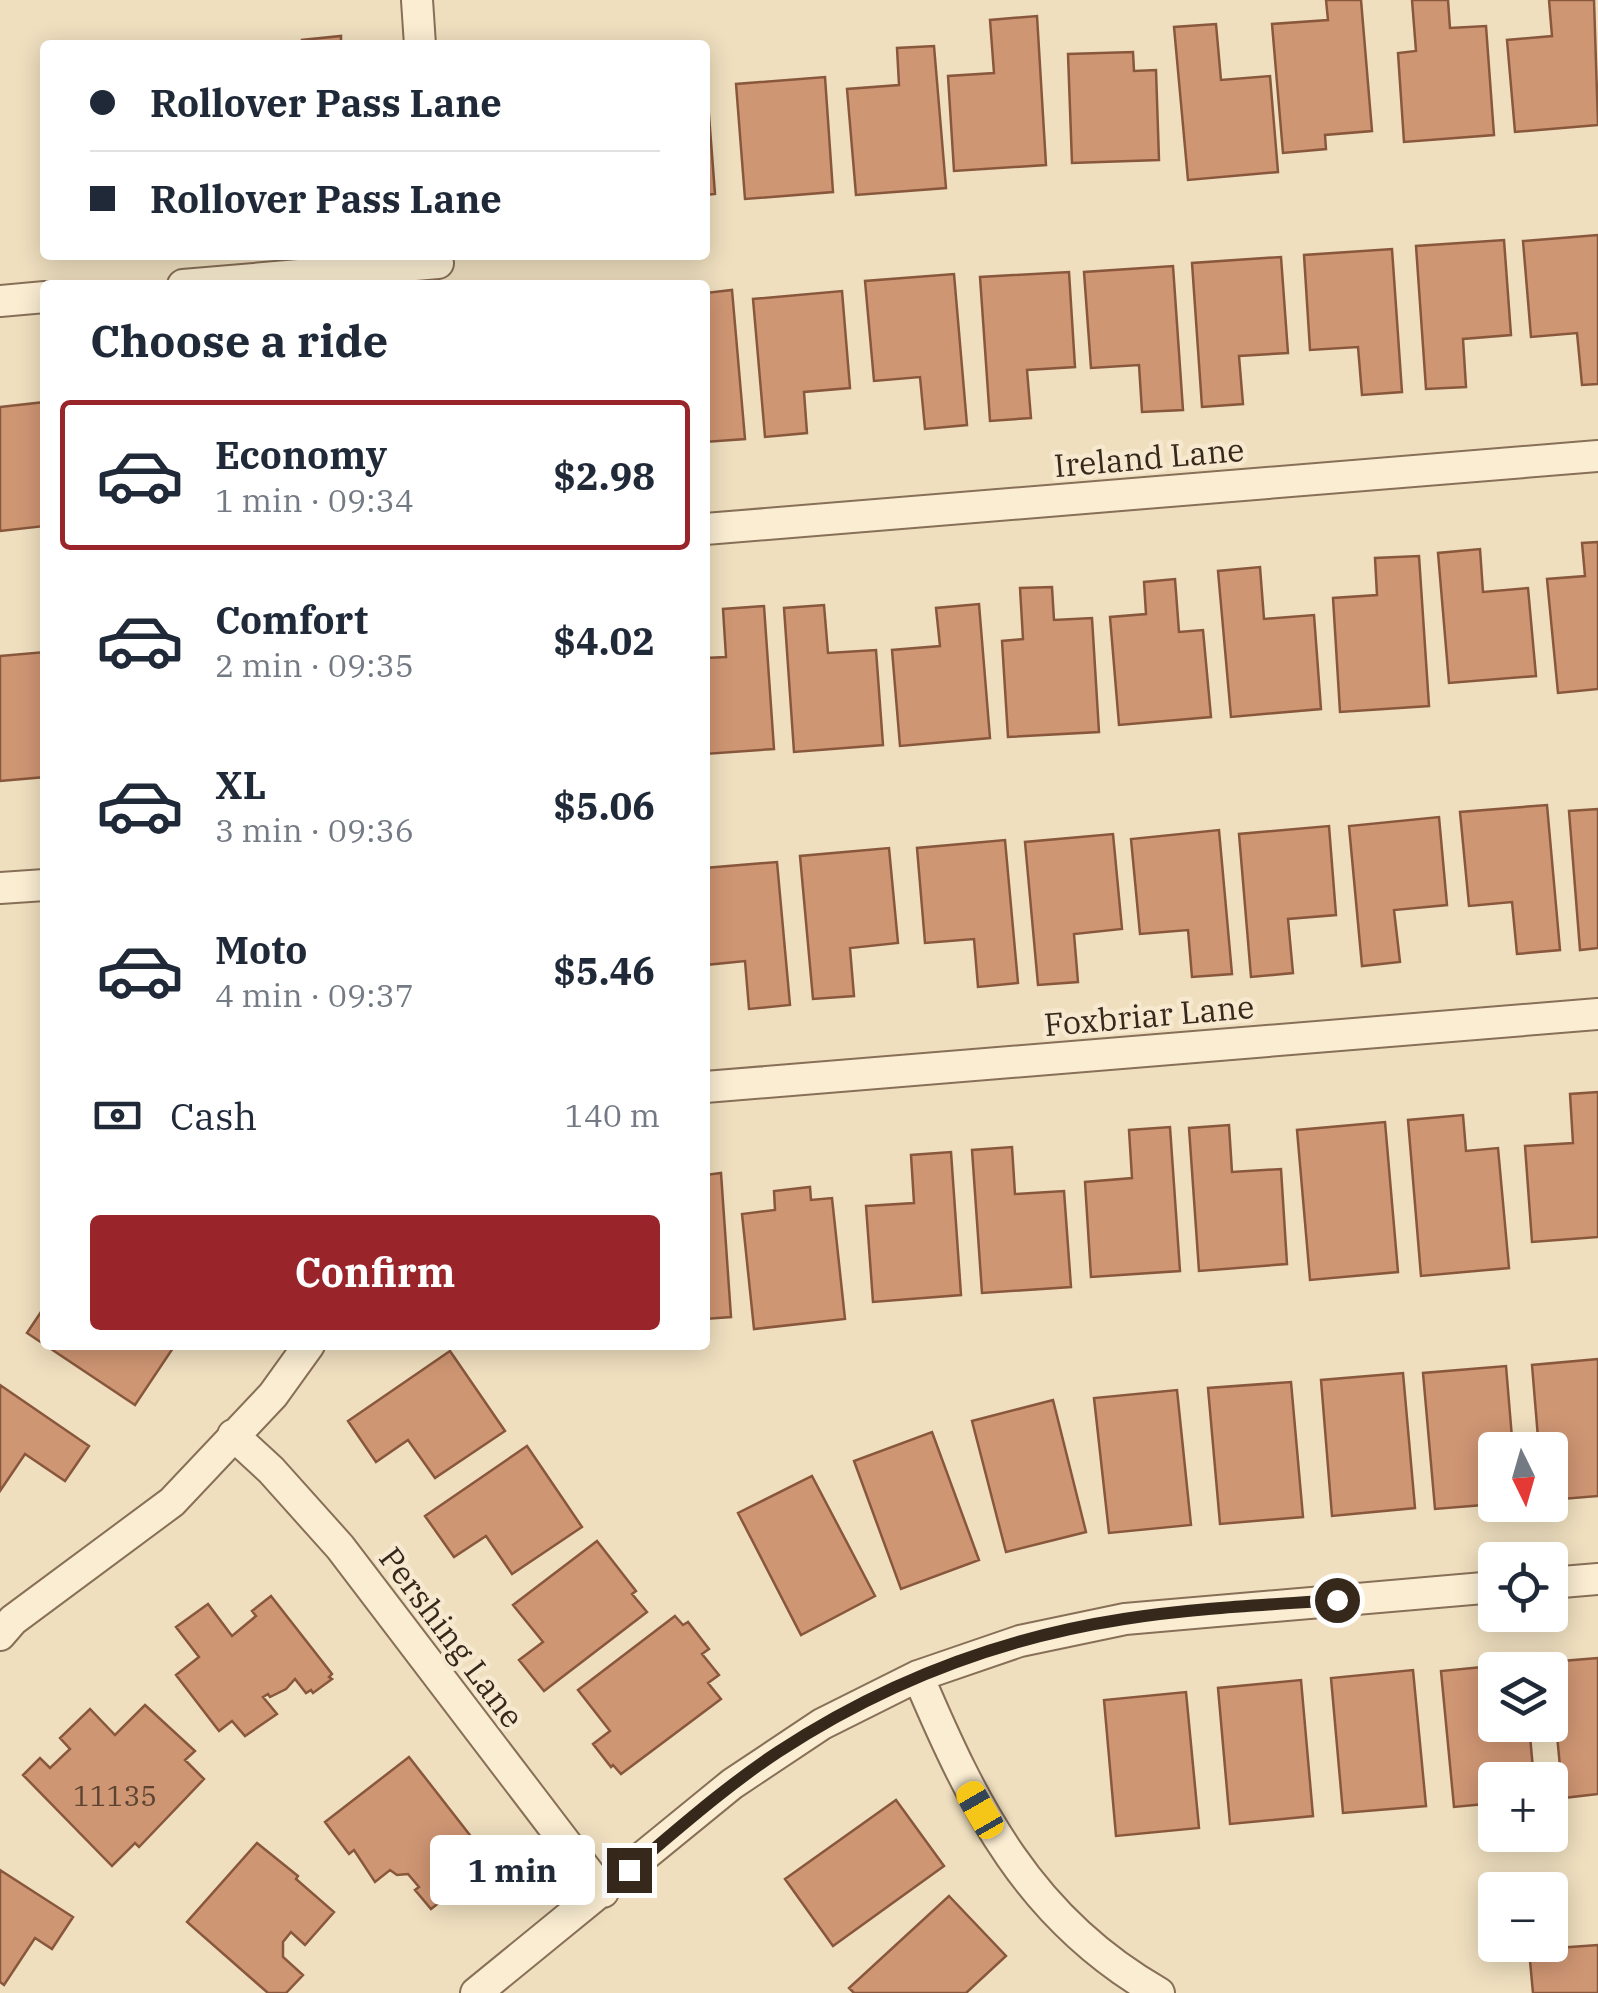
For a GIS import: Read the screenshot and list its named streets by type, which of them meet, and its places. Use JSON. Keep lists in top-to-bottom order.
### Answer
{
  "streets": {
    "street": ["Ireland Lane", "Foxbriar Lane", "Pershing Lane"]
  },
  "house_numbers": ["11135"],
  "north": "bottom",
  "page": {
    "banner": ["Rollover Pass Lane", "Rollover Pass Lane"],
    "heading": "Choose a ride",
    "list": [
      {
        "name": "Economy",
        "note": "1 min · 09:34",
        "value": "$2.98"
      },
      {
        "name": "Comfort",
        "note": "2 min · 09:35",
        "value": "$4.02"
      },
      {
        "name": "XL",
        "note": "3 min · 09:36",
        "value": "$5.06"
      },
      {
        "name": "Moto",
        "note": "4 min · 09:37",
        "value": "$5.46"
      }
    ],
    "pay": ["Cash", "140 m"],
    "buttons": "Confirm",
    "map_buttons": ["+", "−"],
    "bubble": "1 min"
  }
}
